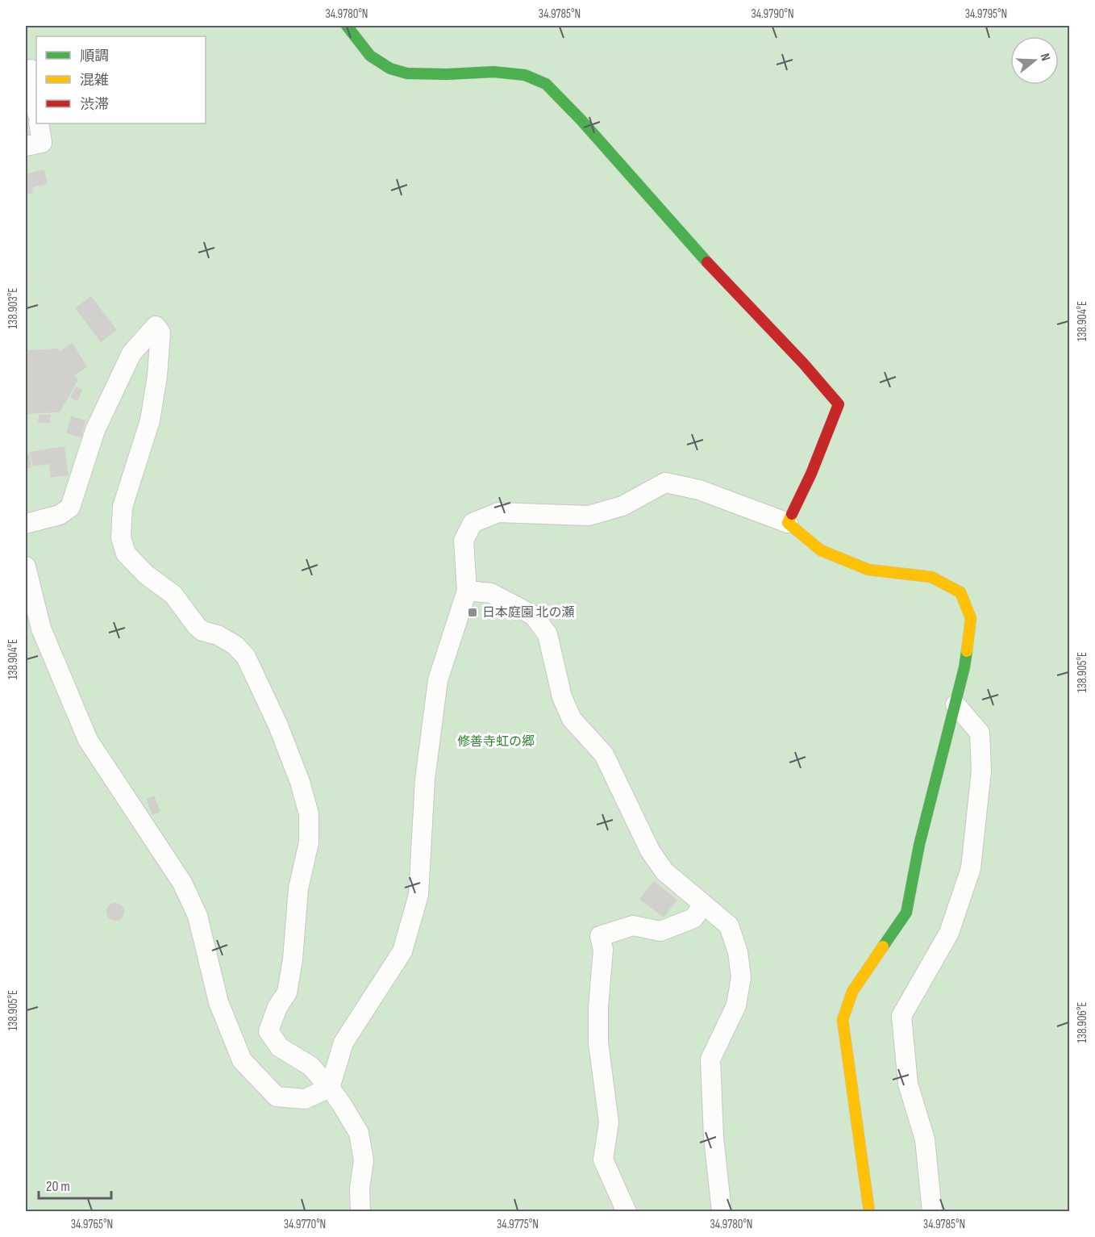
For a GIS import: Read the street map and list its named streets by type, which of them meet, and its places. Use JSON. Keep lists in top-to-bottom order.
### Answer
{
  "parks": ["修善寺虹の郷"],
  "places": {
    "transit": ["日本庭園 北の瀬"]
  },
  "legend": ["順調", "混雑", "渋滞"],
  "scale_bar": "20 m",
  "north": "right",
  "coordinates": [
    "34.9780°N",
    "34.9785°N",
    "34.9790°N",
    "34.9795°N",
    "138.903°E",
    "138.904°E",
    "138.905°E",
    "138.906°E",
    "34.9765°N",
    "34.9770°N",
    "34.9775°N"
  ]
}
